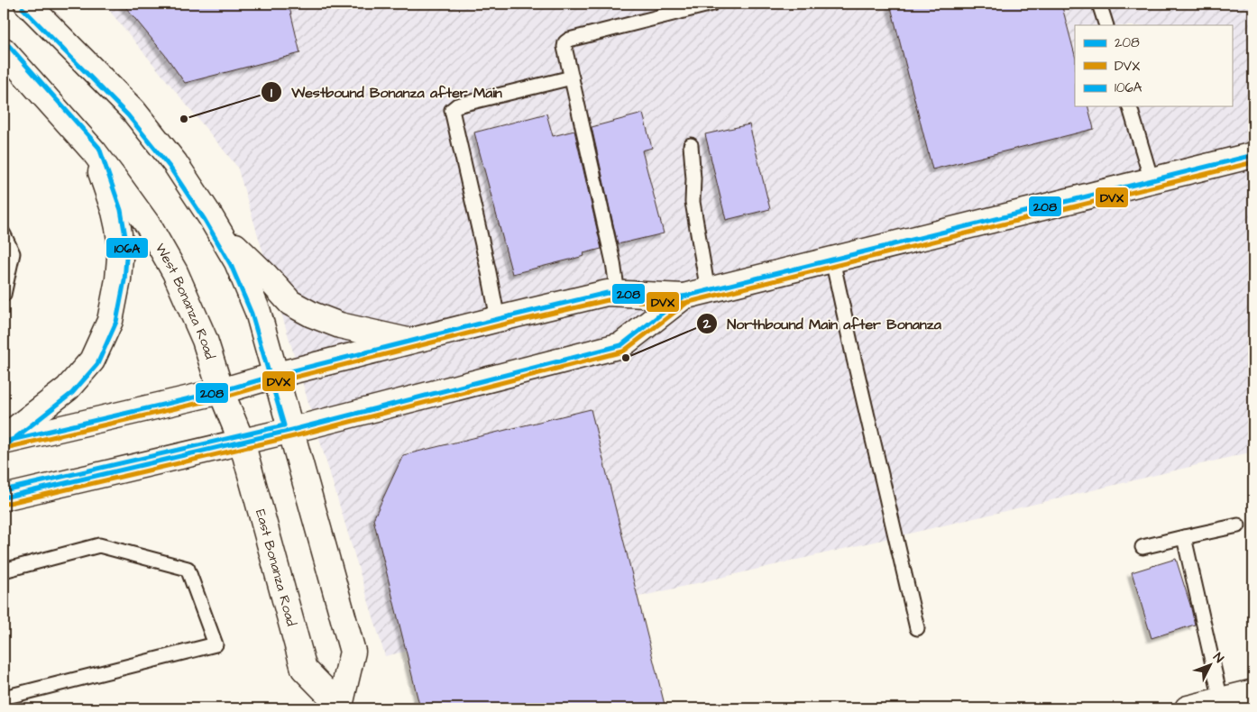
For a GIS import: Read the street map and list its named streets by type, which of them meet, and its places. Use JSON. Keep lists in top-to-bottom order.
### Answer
{
  "streets": {
    "main road": ["West Bonanza Road", "East Bonanza Road"]
  },
  "crossings": [
    ["West Bonanza Road", "East Bonanza Road"]
  ],
  "places": ["Westbound Bonanza after Main", "Northbound Main after Bonanza"],
  "lines": ["transit line 106A", "transit line 208", "transit line DVX"],
  "legend": ["208", "DVX", "106A"],
  "north": "top right"
}
